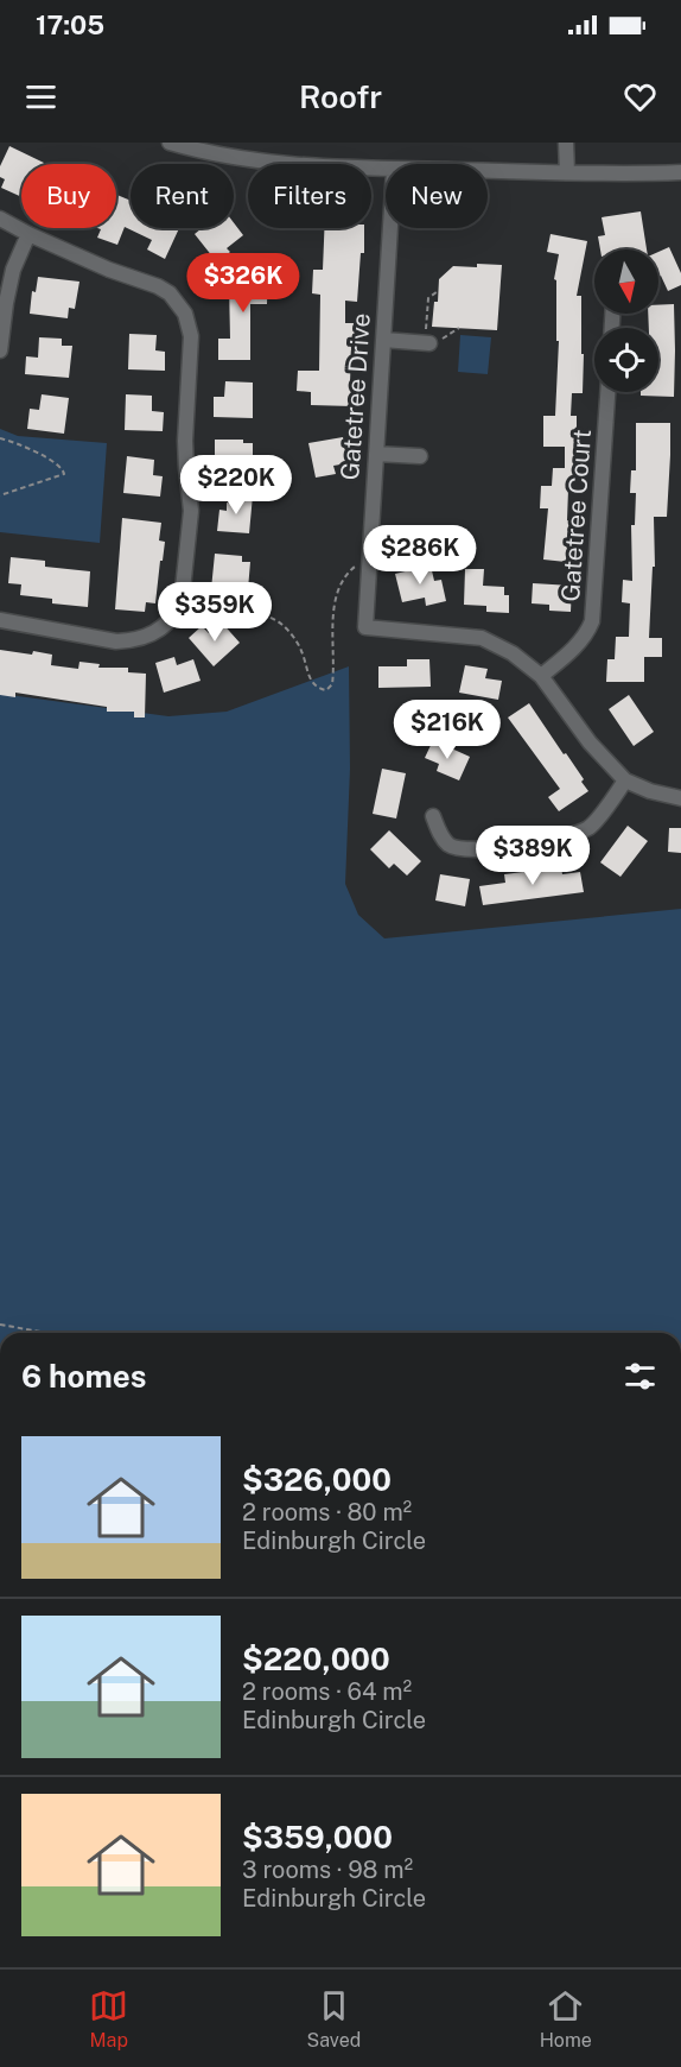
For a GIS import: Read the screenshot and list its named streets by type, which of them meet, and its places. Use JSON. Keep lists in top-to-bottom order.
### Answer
{
  "streets": {
    "street": ["Gatetree Drive", "Gatetree Court"]
  },
  "crossings": [
    ["Gatetree Drive", "Gatetree Court"]
  ],
  "north": "bottom",
  "page": {
    "status": "17:05",
    "header": "Roofr",
    "chip": [
      "Buy",
      "Rent",
      "Filters",
      "New"
    ],
    "price": [
      "$326K",
      "$220K",
      "$286K",
      "$359K",
      "$216K",
      "$389K"
    ],
    "heading": "6 homes",
    "list": [
      {
        "name": "$326,000",
        "note": "2 rooms · 80 m² · Edinburgh Circle"
      },
      {
        "name": "$220,000",
        "note": "2 rooms · 64 m² · Edinburgh Circle"
      },
      {
        "name": "$359,000",
        "note": "3 rooms · 98 m² · Edinburgh Circle"
      }
    ],
    "tabs": ["Map", "Saved", "Home"]
  }
}
